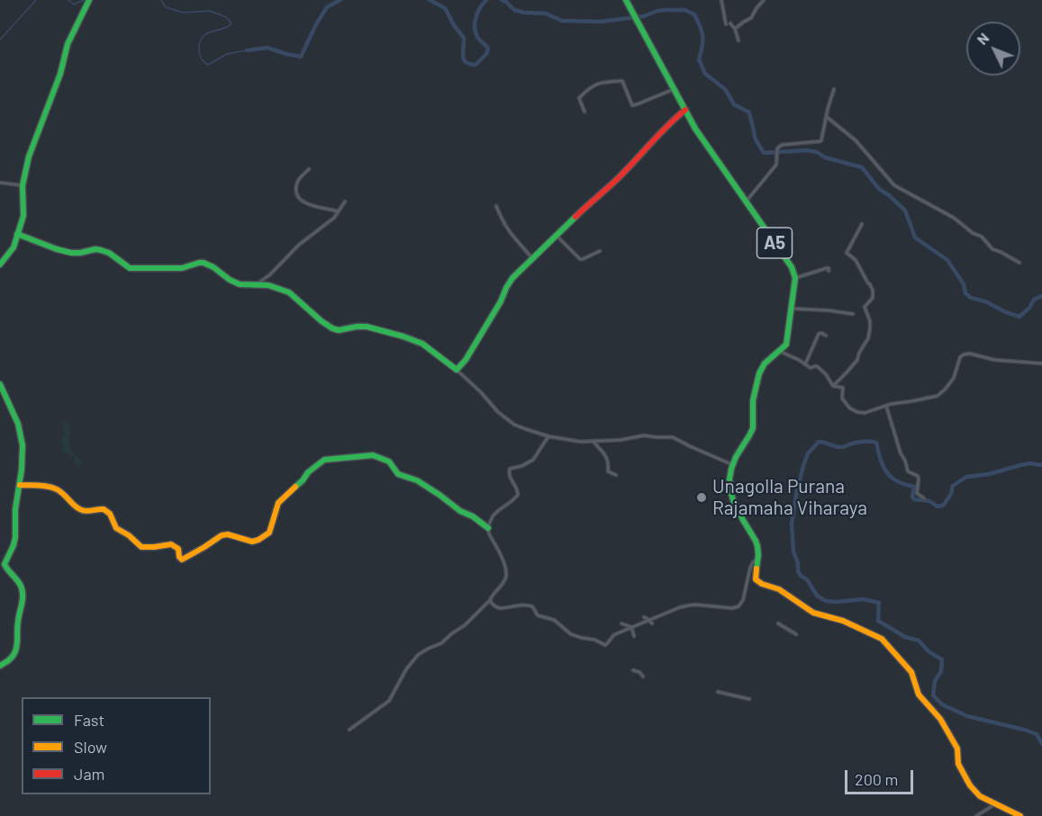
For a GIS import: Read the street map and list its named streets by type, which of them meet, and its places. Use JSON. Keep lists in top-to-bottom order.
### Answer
{
  "streets": {
    "main road": ["A5"]
  },
  "places": ["Unagolla Purana Rajamaha Viharaya"],
  "legend": ["Fast", "Slow", "Jam"],
  "scale_bar": "200 m",
  "north": "top left"
}
